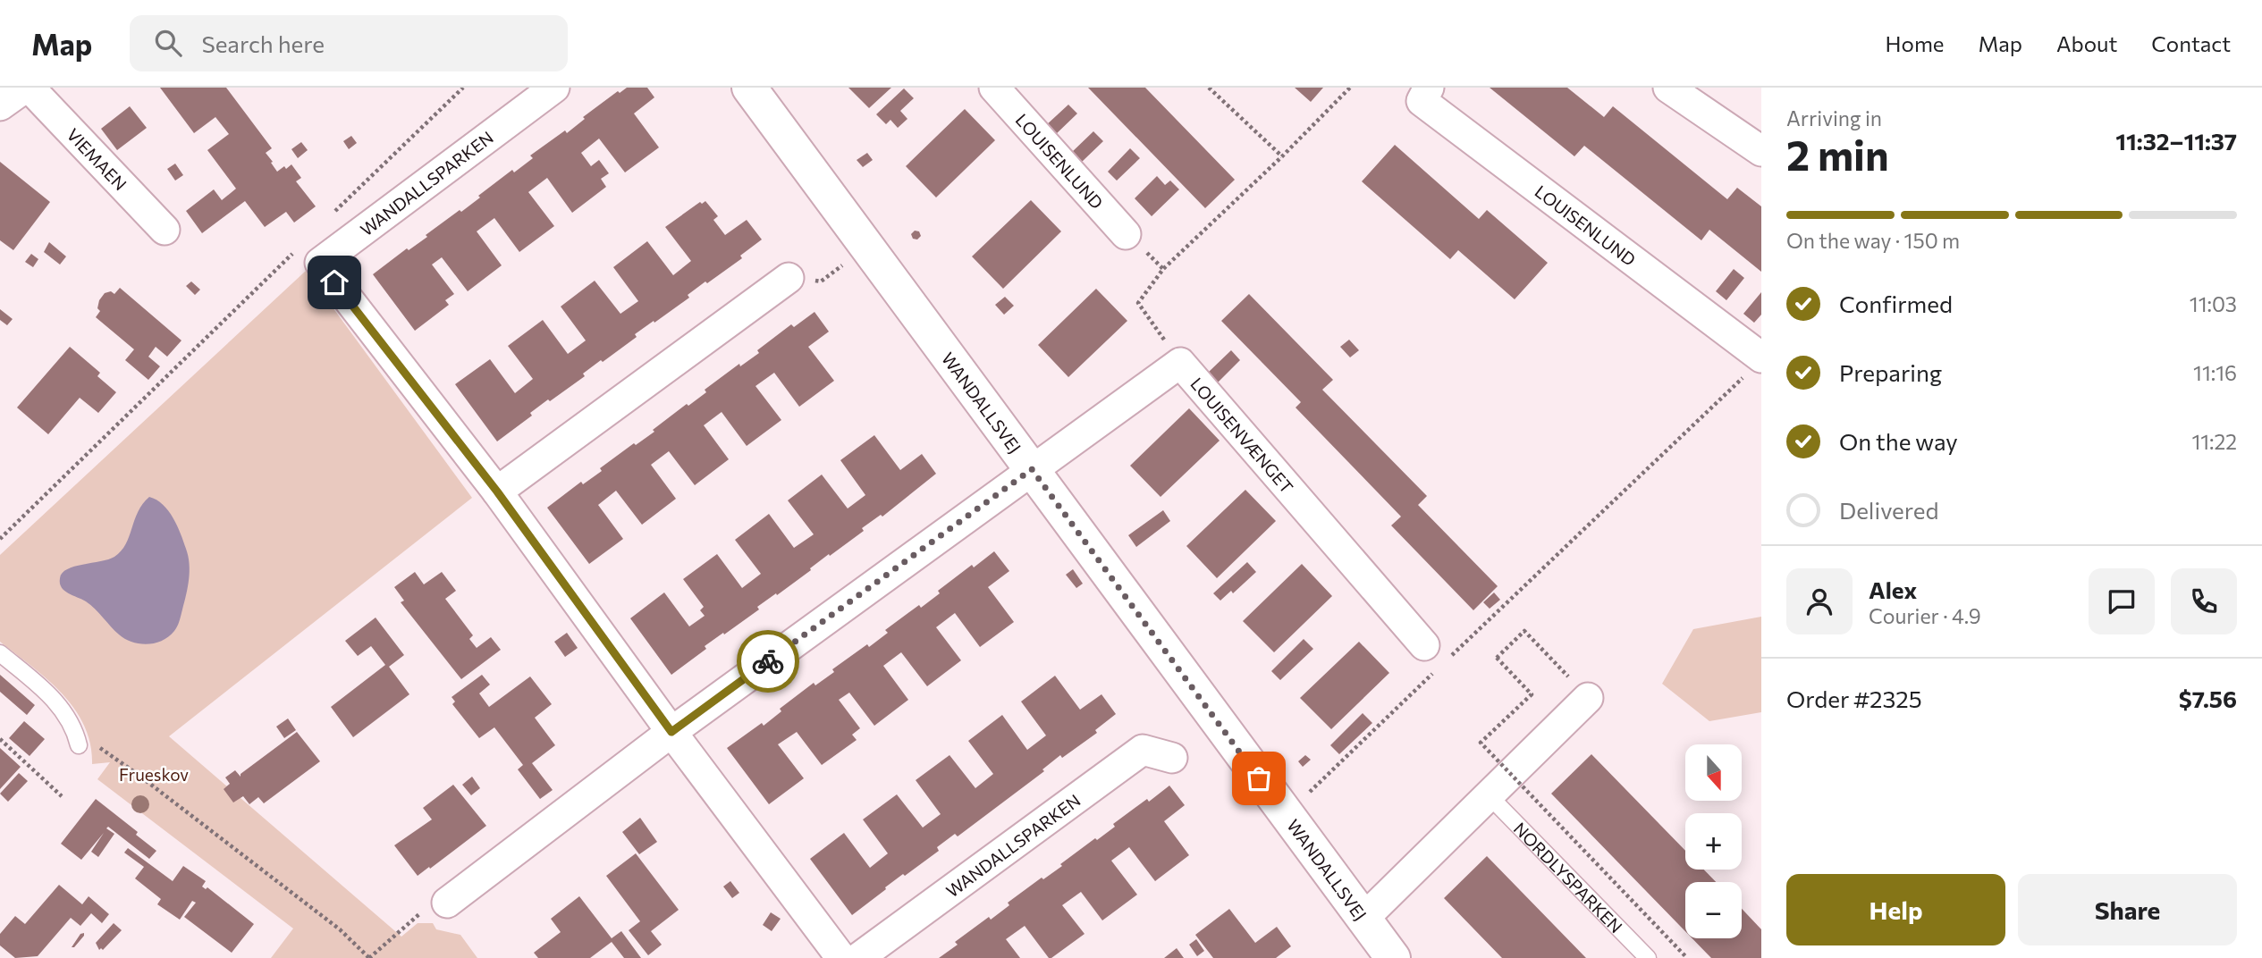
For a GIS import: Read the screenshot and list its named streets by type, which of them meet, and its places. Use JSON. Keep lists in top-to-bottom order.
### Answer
{
  "streets": {
    "street": [
      "VIEMAEN",
      "LOUISENLUND",
      "WANDALLSPARKEN",
      "WANDALLSVEJ",
      "LOUISENVÆNGET"
    ],
    "lane": ["NORDLYSPARKEN"]
  },
  "crossings": [
    ["WANDALLSVEJ", "LOUISENVÆNGET"]
  ],
  "parks": ["Frueskov"],
  "north": "bottom",
  "page": {
    "header": "Map",
    "search": "Search here",
    "nav": [
      "Home",
      "Map",
      "About",
      "Contact"
    ],
    "heading": ["2 min", "Arriving in", "11:32–11:37"],
    "panel": [
      "Alex",
      "Courier · 4.9",
      "Order #2325",
      "$7.56"
    ],
    "bar": "On the way · 150 m",
    "list": [
      ["Confirmed", "11:03"],
      ["Preparing", "11:16"],
      ["On the way", "11:22"],
      "Delivered"
    ],
    "map_buttons": ["+", "−"],
    "buttons": ["Help", "Share"]
  }
}
